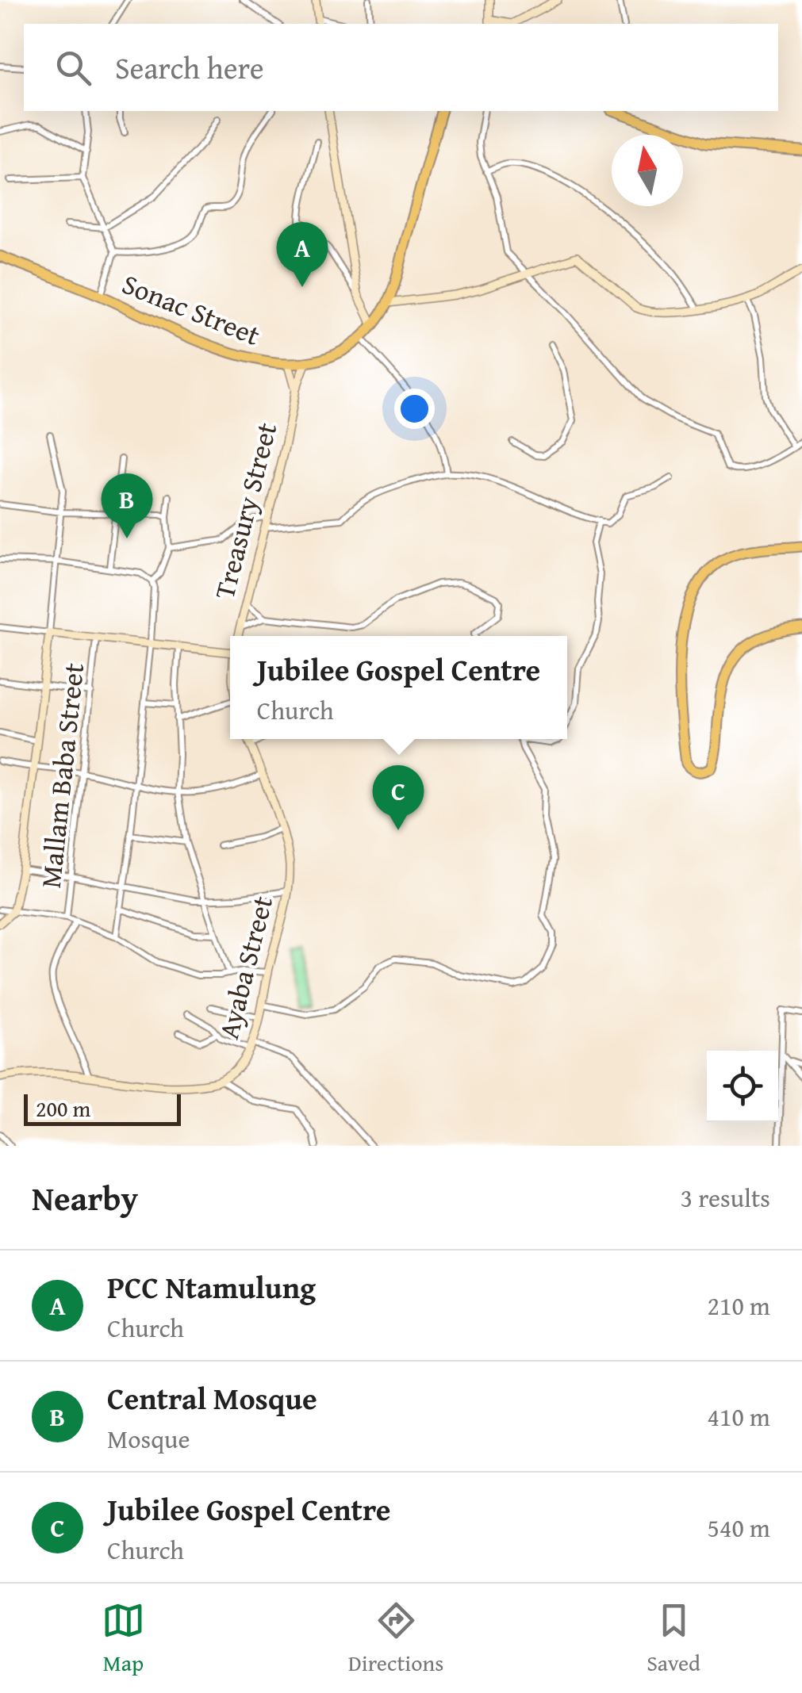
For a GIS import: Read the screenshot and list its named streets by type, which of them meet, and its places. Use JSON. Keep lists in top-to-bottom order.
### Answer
{
  "streets": {
    "highway": ["Sonac Street"],
    "street": ["Treasury Street", "Mallam Baba Street", "Ayaba Street"]
  },
  "crossings": [
    ["Sonac Street", "Treasury Street"]
  ],
  "scale_bar": "200 m",
  "north": "top",
  "page": {
    "search": "Search here",
    "pins": ["A", "B", "C"],
    "popup": ["Jubilee Gospel Centre", "Church"],
    "scale": "200 m",
    "heading": ["Nearby", "3 results"],
    "list": [
      {
        "mark": "A",
        "name": "PCC Ntamulung",
        "note": "Church",
        "value": "210 m"
      },
      {
        "mark": "B",
        "name": "Central Mosque",
        "note": "Mosque",
        "value": "410 m"
      },
      {
        "mark": "C",
        "name": "Jubilee Gospel Centre",
        "note": "Church",
        "value": "540 m"
      }
    ],
    "nav": ["Map", "Directions", "Saved"]
  }
}
